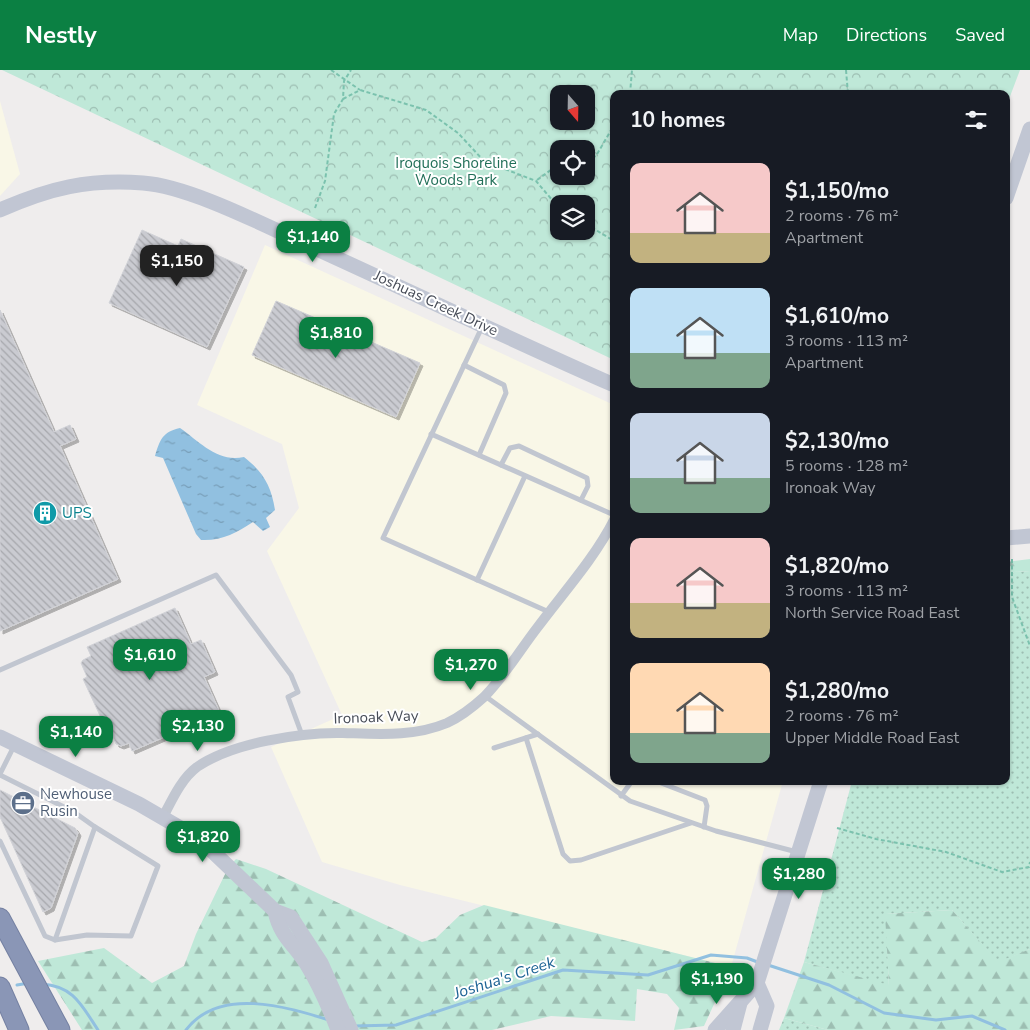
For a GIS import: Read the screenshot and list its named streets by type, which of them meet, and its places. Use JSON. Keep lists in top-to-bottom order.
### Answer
{
  "streets": {
    "street": ["Joshuas Creek Drive", "Ironoak Way"]
  },
  "water": ["Joshua's Creek"],
  "parks": ["Iroquois Shoreline Woods Park"],
  "places": {
    "building": ["UPS"],
    "office": ["Newhouse Rusin"]
  },
  "north": "bottom",
  "page": {
    "header": "Nestly",
    "nav": ["Map", "Directions", "Saved"],
    "heading": "10 homes",
    "list": [
      {
        "name": "$1,150/mo",
        "note": "2 rooms · 76 m² · Apartment"
      },
      {
        "name": "$1,610/mo",
        "note": "3 rooms · 113 m² · Apartment"
      },
      {
        "name": "$2,130/mo",
        "note": "5 rooms · 128 m² · Ironoak Way"
      },
      {
        "name": "$1,820/mo",
        "note": "3 rooms · 113 m² · North Service Road East"
      },
      {
        "name": "$1,280/mo",
        "note": "2 rooms · 76 m² · Upper Middle Road East"
      }
    ],
    "price": [
      "$1,140",
      "$1,150",
      "$1,810",
      "$1,610",
      "$1,270",
      "$2,130",
      "$1,140",
      "$1,820",
      "$1,280",
      "$1,190"
    ]
  }
}
